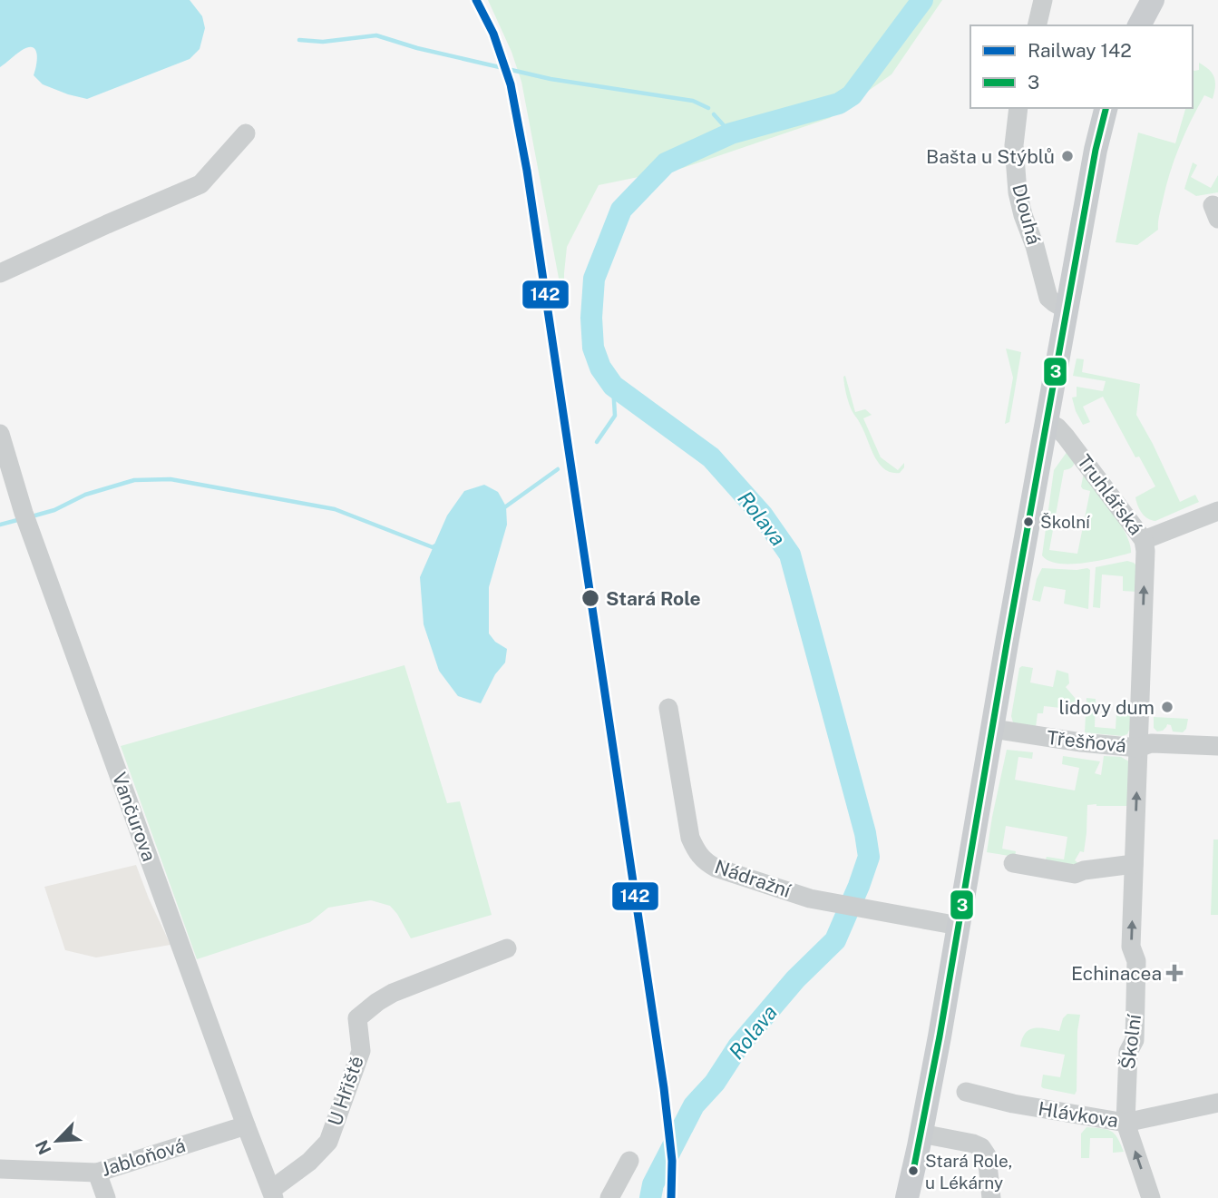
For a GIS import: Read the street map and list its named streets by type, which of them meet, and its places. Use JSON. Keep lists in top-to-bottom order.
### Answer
{
  "streets": {
    "street": [
      "Dlouhá",
      "Truhlářská",
      "Třešňová",
      "Vančurova",
      "Nádražní",
      "Školní",
      "U Hřiště",
      "Hlávkova",
      "Jabloňová"
    ]
  },
  "crossings": [
    ["Truhlářská", "Školní"],
    ["Třešňová", "Školní"],
    ["Vančurova", "U Hřiště"],
    ["Vančurova", "Jabloňová"],
    ["Školní", "Hlávkova"]
  ],
  "one_way": ["Školní"],
  "water": ["Rolava"],
  "places": {
    "other": [
      "Bašta u Stýblů",
      "Školní",
      "Stará Role",
      "lidovy dum",
      "Stará Role, u Lékárny"
    ],
    "health": ["Echinacea"]
  },
  "lines": ["rail line 142", "transit line 3"],
  "legend": ["Railway 142", "3"],
  "north": "bottom left"
}
